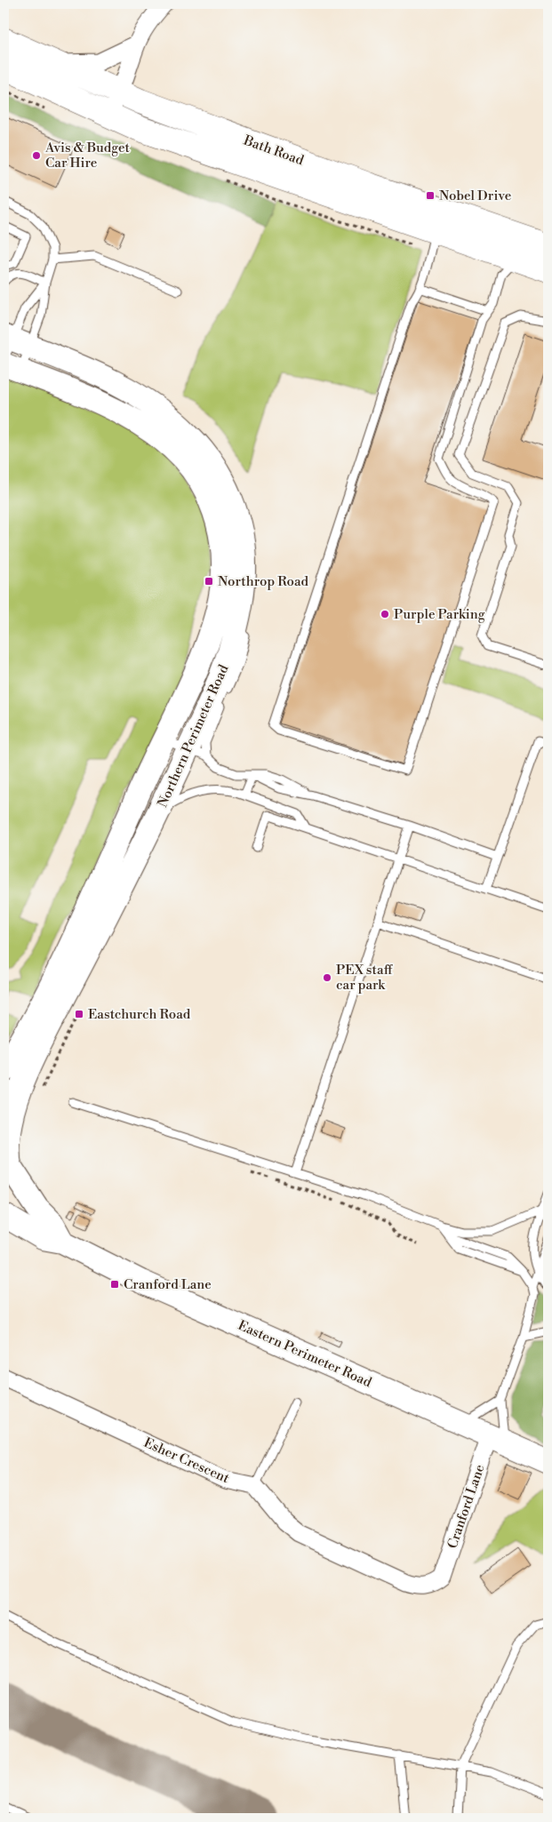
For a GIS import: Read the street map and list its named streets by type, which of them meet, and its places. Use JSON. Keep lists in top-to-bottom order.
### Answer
{
  "streets": {
    "highway": ["Bath Road"],
    "street": [
      "Northern Perimeter Road",
      "Eastern Perimeter Road",
      "Esher Crescent",
      "Cranford Lane"
    ]
  },
  "crossings": [
    ["Eastern Perimeter Road", "Cranford Lane"],
    ["Esher Crescent", "Cranford Lane"]
  ],
  "places": {
    "other": ["Avis & Budget Car Hire", "Purple Parking", "PEX staff car park"],
    "transit": [
      "Nobel Drive",
      "Northrop Road",
      "Eastchurch Road",
      "Cranford Lane"
    ]
  }
}
